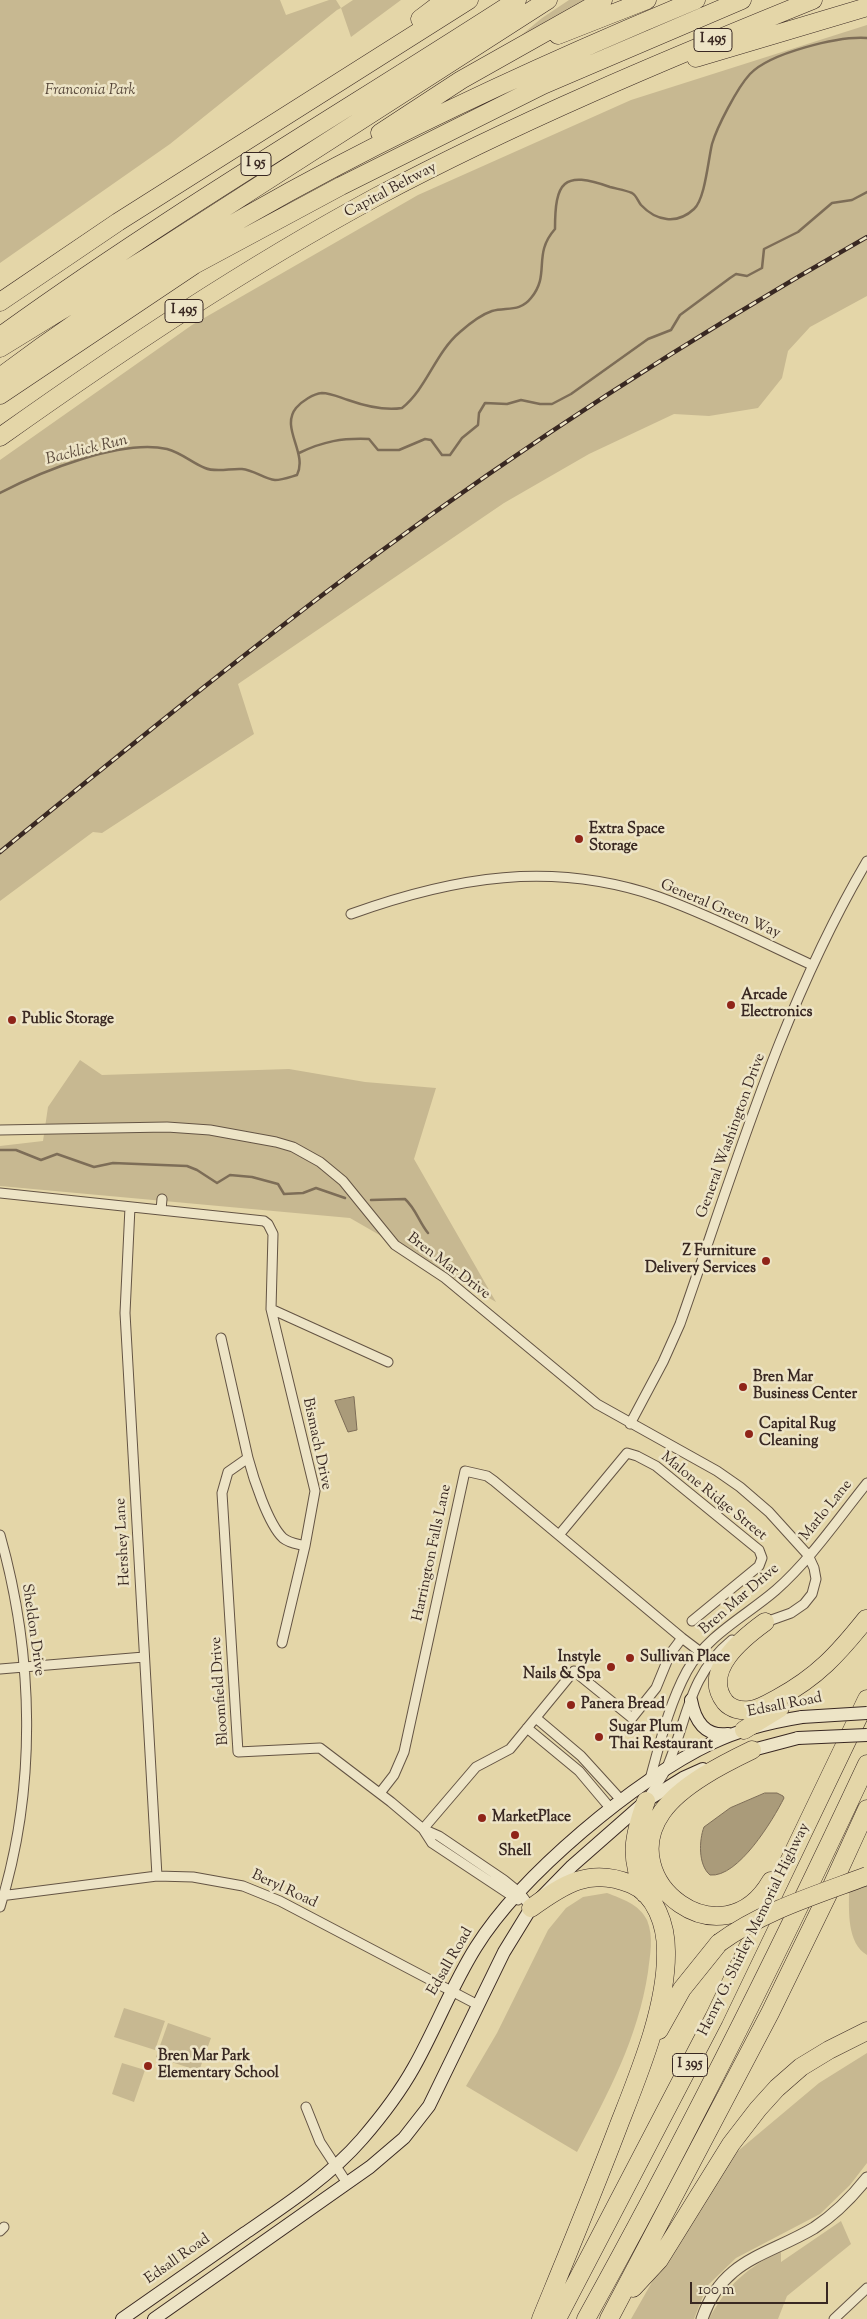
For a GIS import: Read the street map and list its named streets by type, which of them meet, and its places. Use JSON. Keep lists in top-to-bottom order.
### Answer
{
  "streets": {
    "highway": [
      "I 495",
      "I 95",
      "Capital Beltway",
      "Henry G. Shirley Memorial Highway",
      "I 395"
    ],
    "main road": ["Edsall Road"],
    "street": [
      "General Green Way",
      "General Washington Drive",
      "Bren Mar Drive",
      "Bismach Drive",
      "Malone Ridge Street",
      "Marlo Lane",
      "Hershey Lane",
      "Harrington Falls Lane",
      "Sheldon Drive",
      "Bloomfield Drive",
      "Beryl Road"
    ]
  },
  "crossings": [
    ["General Green Way", "General Washington Drive"],
    ["General Washington Drive", "Bren Mar Drive"],
    ["Bren Mar Drive", "Marlo Lane"],
    ["Bren Mar Drive", "Harrington Falls Lane"],
    ["Bren Mar Drive", "Edsall Road"],
    ["Malone Ridge Street", "Harrington Falls Lane"],
    ["Hershey Lane", "Beryl Road"],
    ["Harrington Falls Lane", "Bloomfield Drive"],
    ["Sheldon Drive", "Beryl Road"],
    ["Bloomfield Drive", "Edsall Road"],
    ["Edsall Road", "Beryl Road"]
  ],
  "water": ["Backlick Run"],
  "parks": ["Franconia Park"],
  "places": [
    "Extra Space Storage",
    "Arcade Electronics",
    "Public Storage",
    "Z Furniture Delivery Services",
    "Bren Mar Business Center",
    "Capital Rug Cleaning",
    "Sullivan Place",
    "Instyle Nails & Spa",
    "Panera Bread",
    "Sugar Plum Thai Restaurant",
    "MarketPlace",
    "Shell",
    "Bren Mar Park Elementary School"
  ],
  "scale_bar": "100 m"
}
